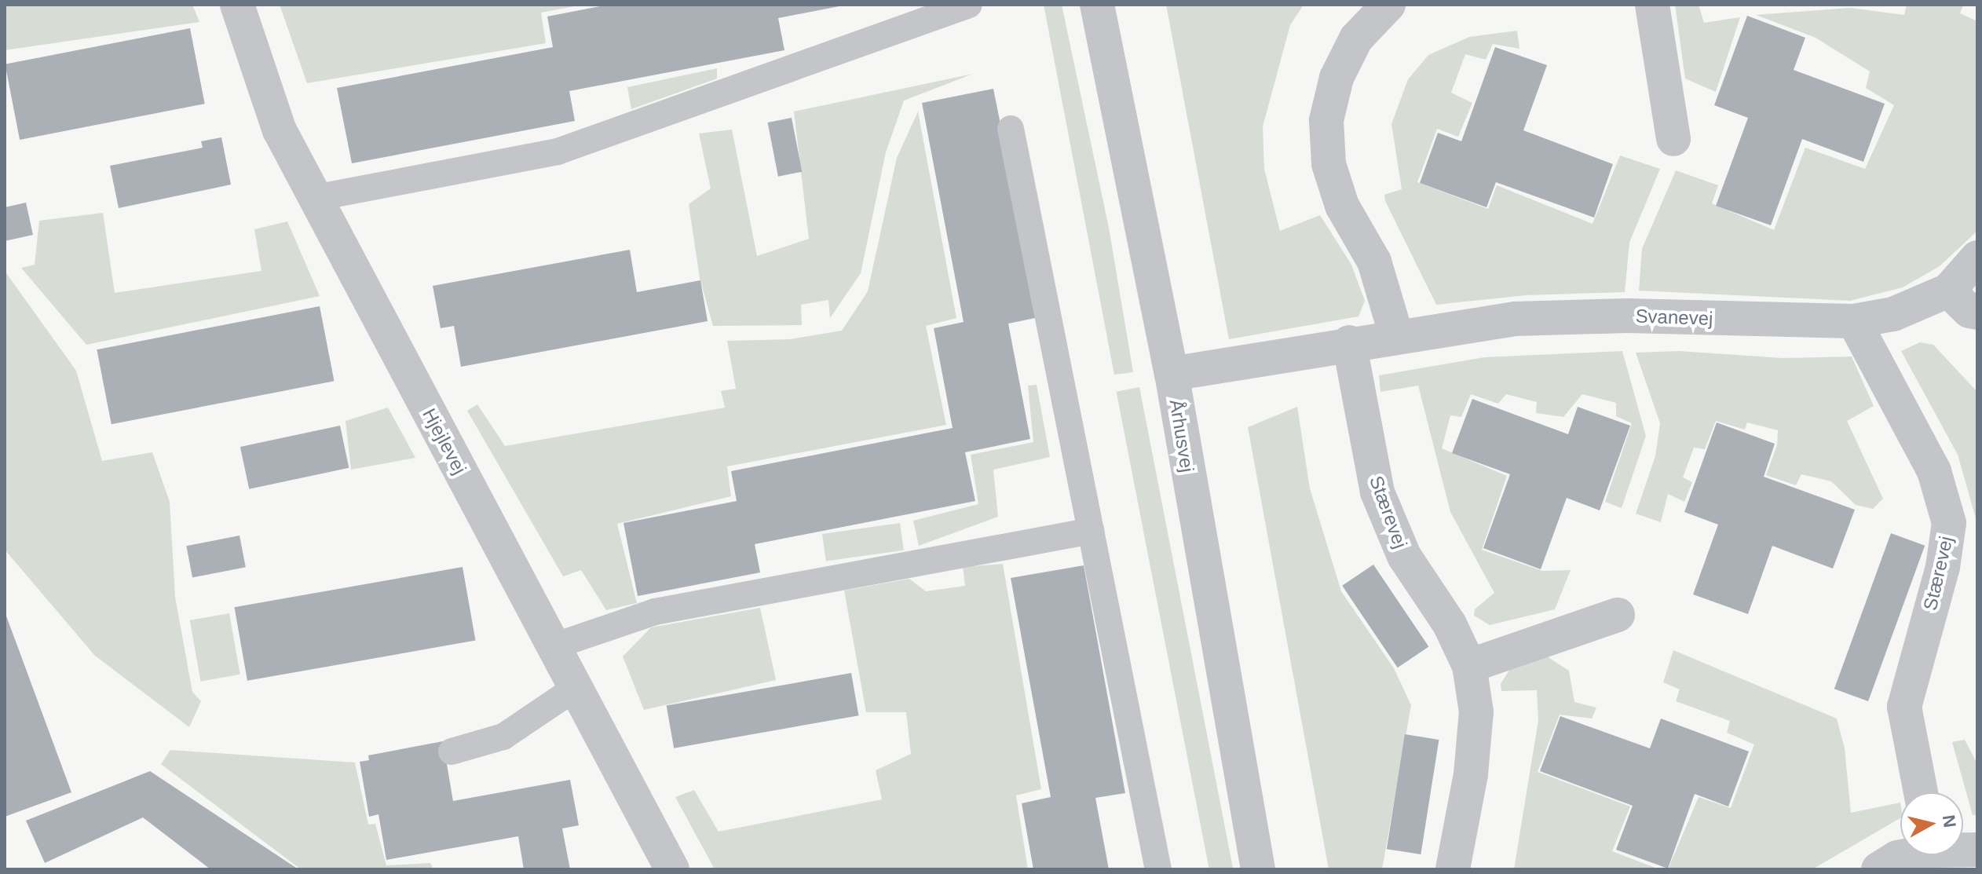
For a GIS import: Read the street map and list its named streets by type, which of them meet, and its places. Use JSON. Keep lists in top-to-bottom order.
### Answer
{
  "streets": {
    "street": [
      "Svanevej",
      "Århusvej",
      "Hjejlevej",
      "Stærevej"
    ]
  },
  "crossings": [
    ["Svanevej", "Århusvej"],
    ["Svanevej", "Stærevej"]
  ],
  "north": "right"
}
